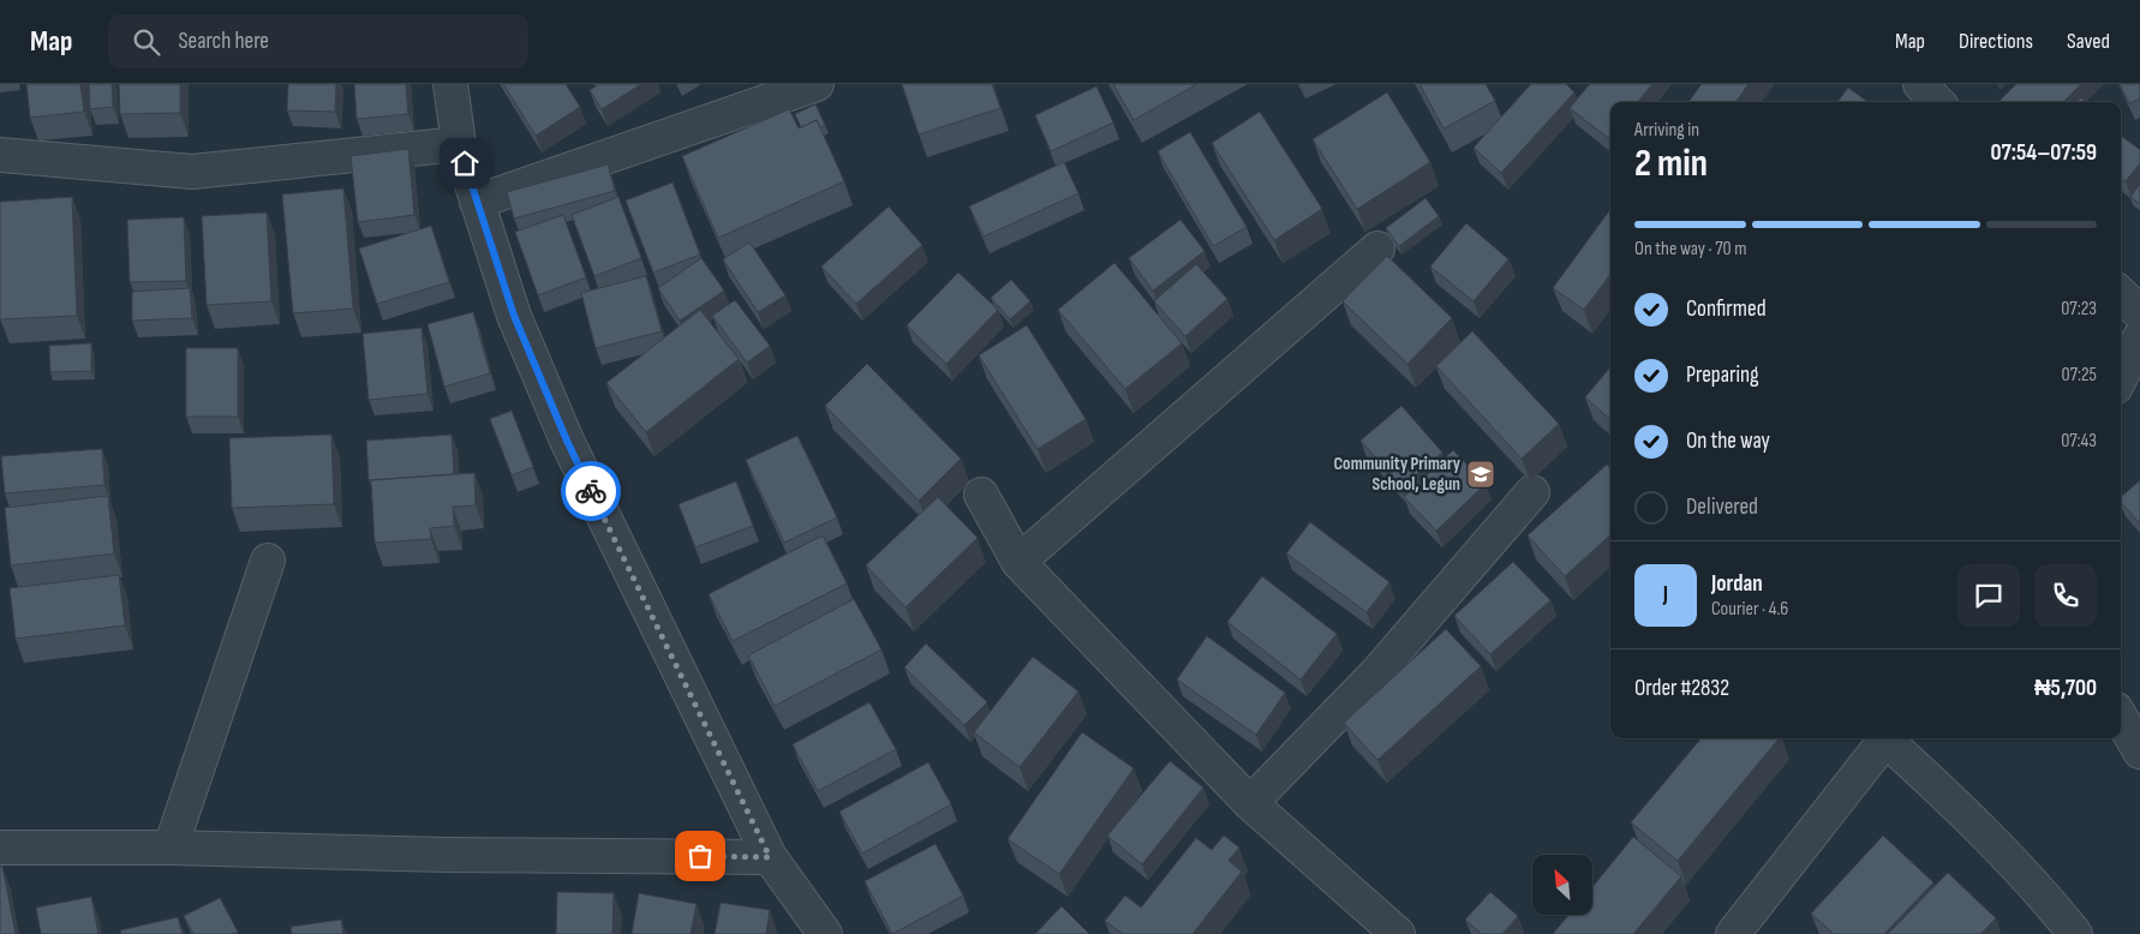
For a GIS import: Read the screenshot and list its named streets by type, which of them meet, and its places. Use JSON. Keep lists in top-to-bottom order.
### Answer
{
  "places": {
    "school or university": ["Community Primary School, Legun"]
  },
  "north": "top left",
  "page": {
    "header": "Map",
    "search": "Search here",
    "nav": ["Map", "Directions", "Saved"],
    "heading": ["2 min", "Arriving in", "07:54–07:59"],
    "panel": [
      "Jordan",
      "Courier · 4.6",
      "Order #2832",
      "₦5,700"
    ],
    "bar": "On the way · 70 m",
    "list": [
      ["Confirmed", "07:23"],
      ["Preparing", "07:25"],
      ["On the way", "07:43"],
      "Delivered"
    ],
    "round": "J"
  }
}
